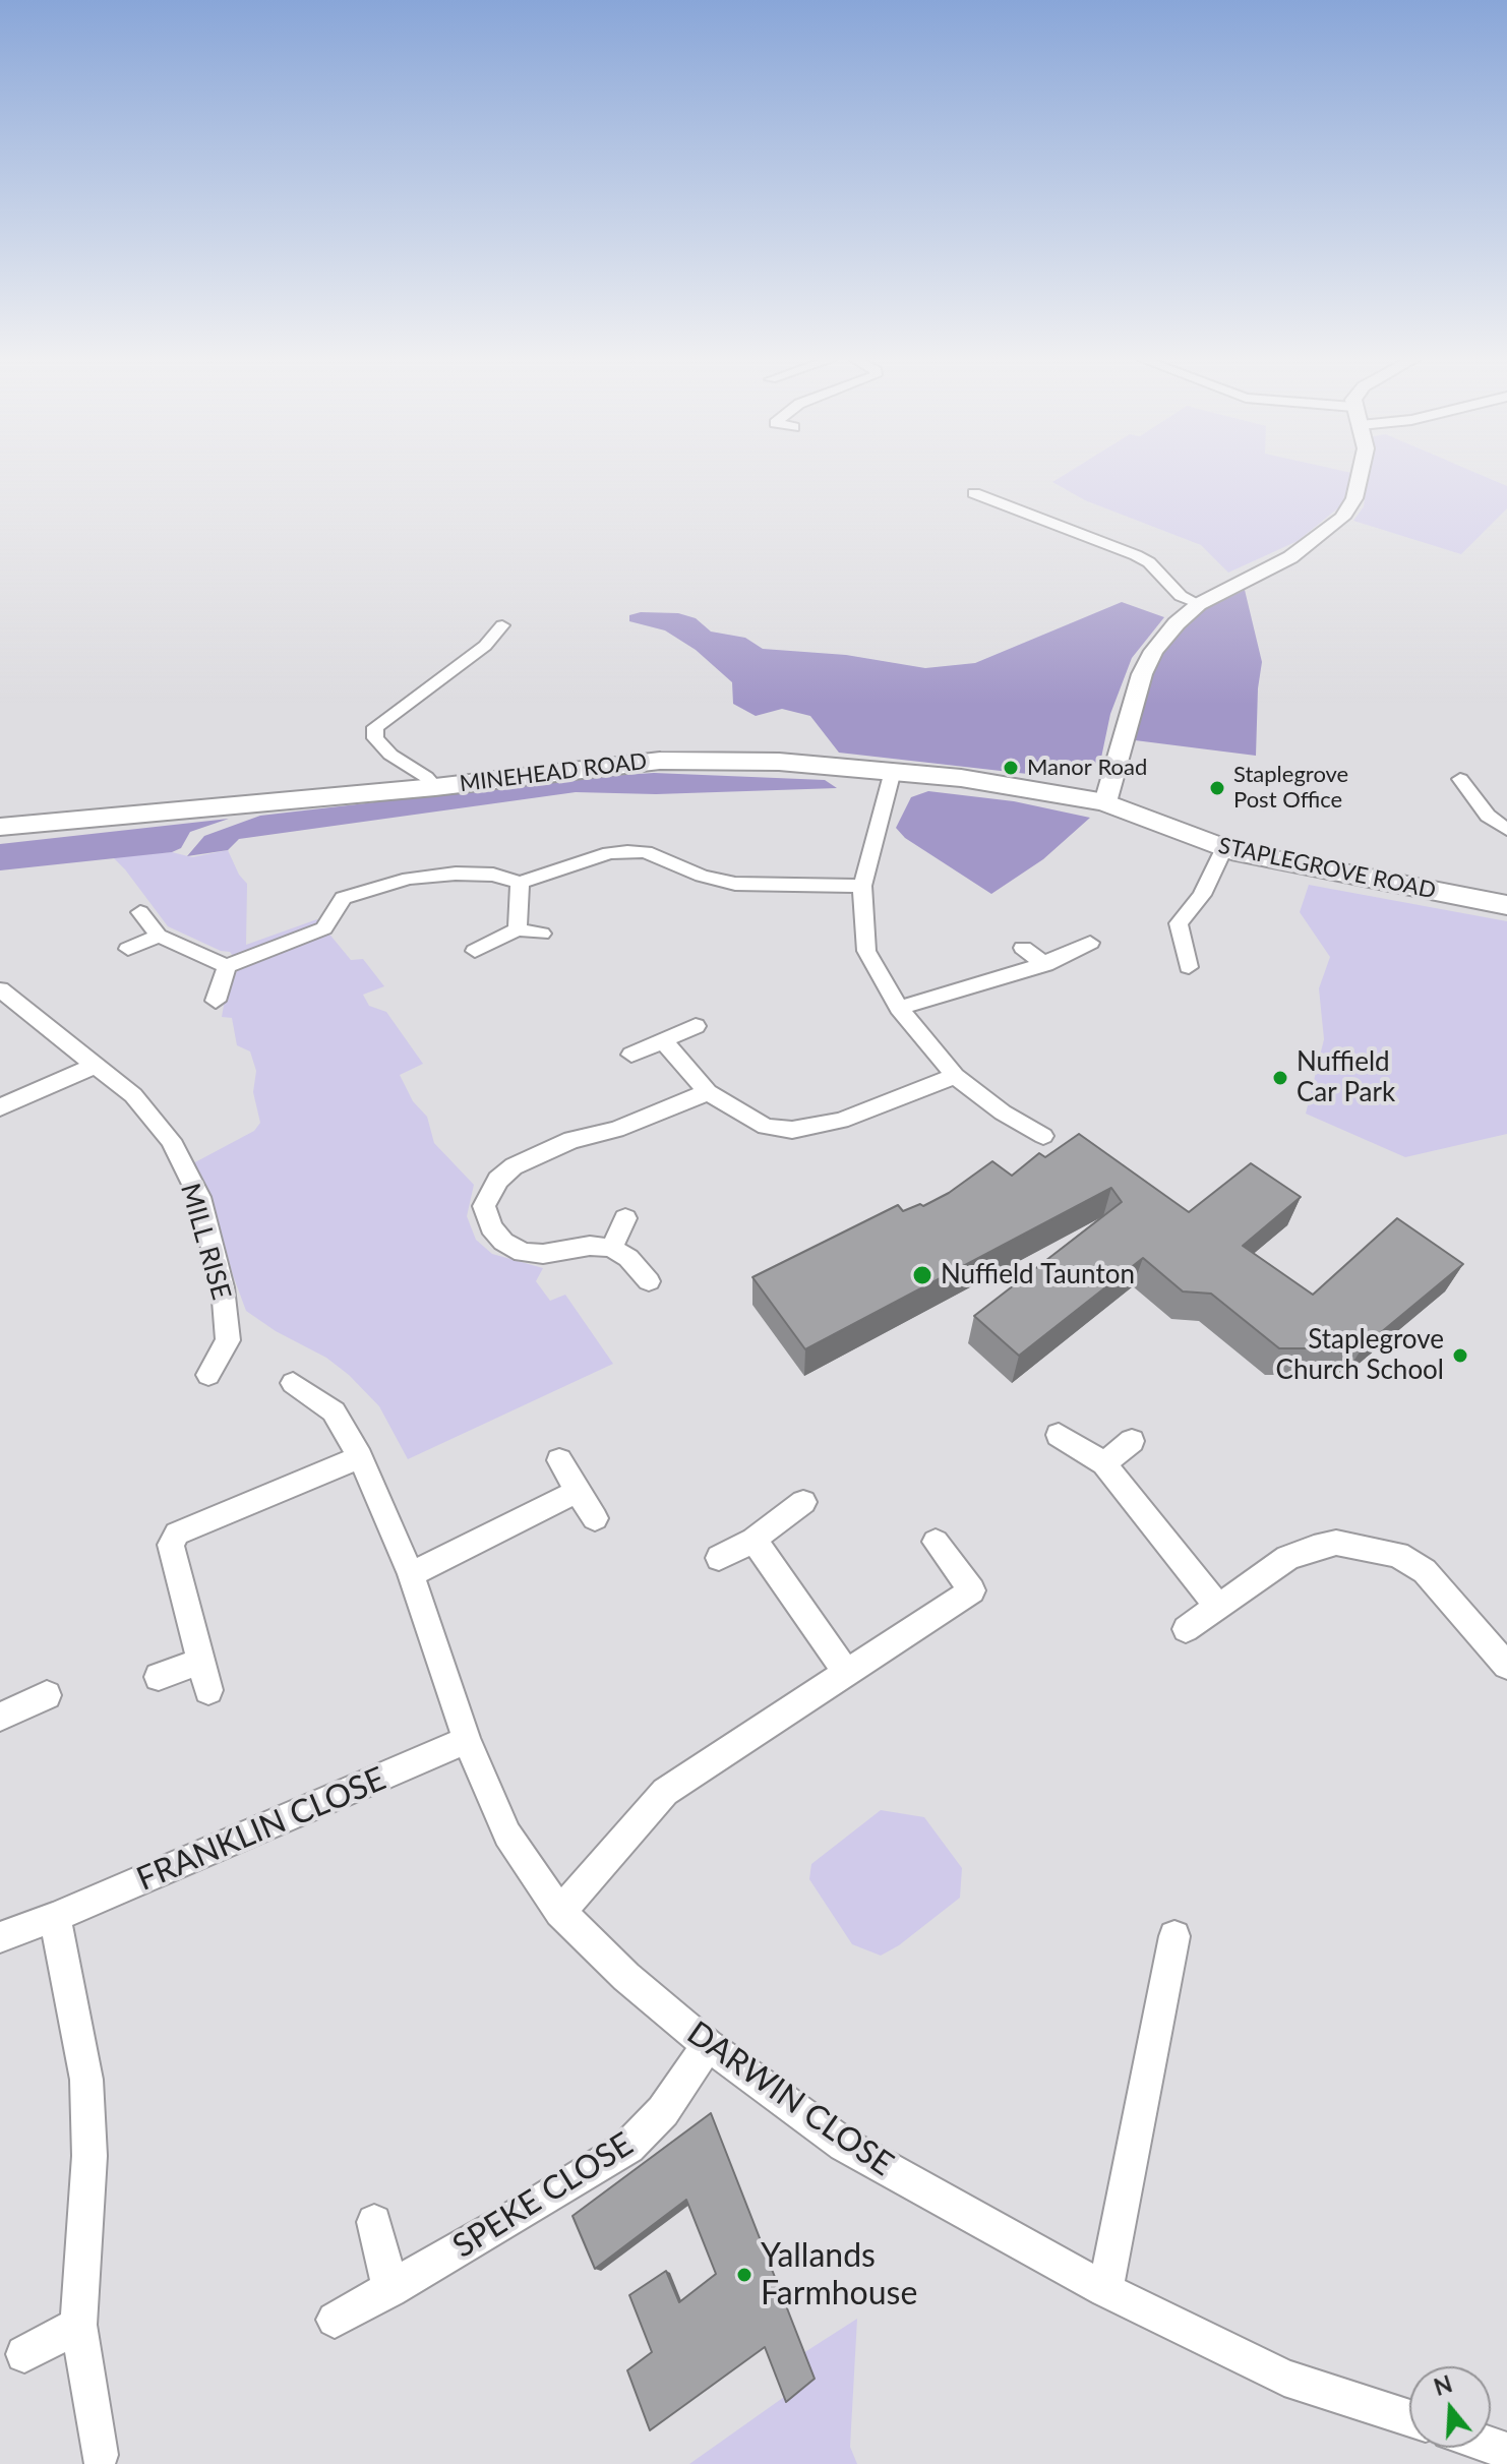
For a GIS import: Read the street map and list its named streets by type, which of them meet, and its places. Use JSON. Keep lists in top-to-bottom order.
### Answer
{
  "streets": {
    "main road": ["MINEHEAD ROAD", "STAPLEGROVE ROAD"],
    "street": [
      "MILL RISE",
      "FRANKLIN CLOSE",
      "DARWIN CLOSE",
      "SPEKE CLOSE"
    ]
  },
  "crossings": [
    ["MINEHEAD ROAD", "STAPLEGROVE ROAD"],
    ["FRANKLIN CLOSE", "DARWIN CLOSE"],
    ["DARWIN CLOSE", "SPEKE CLOSE"]
  ],
  "places": [
    "Manor Road",
    "Staplegrove Post Office",
    "Nuffield Car Park",
    "Nuffield Taunton",
    "Staplegrove Church School",
    "Yallands Farmhouse"
  ],
  "north": "top"
}
